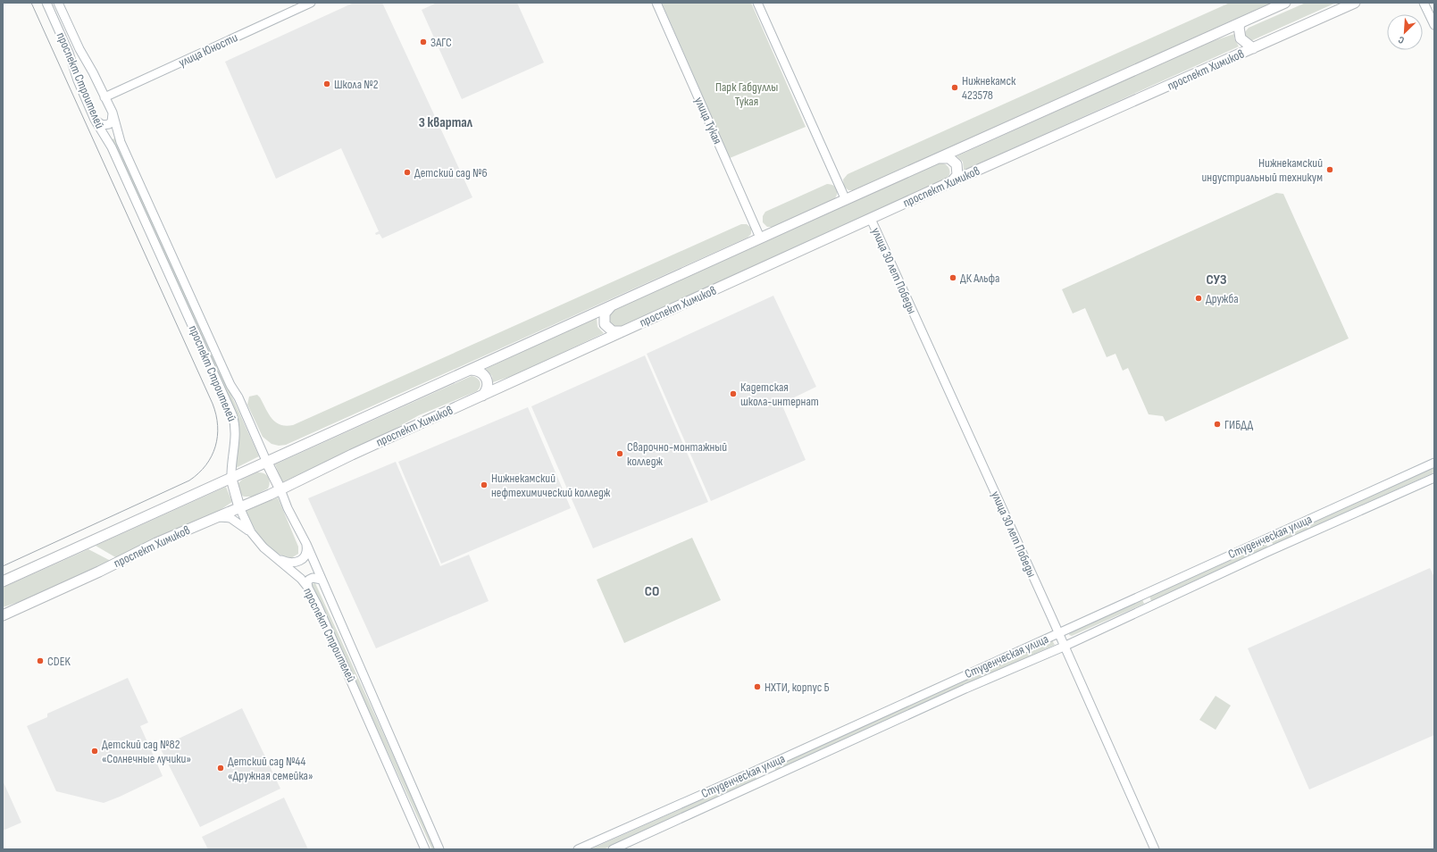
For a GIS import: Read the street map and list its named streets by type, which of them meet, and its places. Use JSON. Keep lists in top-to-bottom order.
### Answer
{
  "streets": {
    "main road": [
      "улица Юности",
      "проспект Химиков",
      "проспект Строителей",
      "улица Тукая",
      "улица 30 лет Победы",
      "Студенческая улица"
    ]
  },
  "crossings": [
    ["улица Юности", "проспект Строителей"],
    ["проспект Химиков", "проспект Строителей"],
    ["проспект Химиков", "улица 30 лет Победы"],
    ["улица 30 лет Победы", "Студенческая улица"]
  ],
  "districts": ["3 квартал", "СУЗ", "СО"],
  "parks": ["Парк Габдуллы Тукая"],
  "places": [
    "ЗАГС",
    "Школа №2",
    "Нижнекамск 423578",
    "Нижнекамский индустриальный техникум",
    "Детский сад №6",
    "ДК Альфа",
    "Дружба",
    "Кадетская школа-интернат",
    "ГИБДД",
    "Сварочно-монтажный колледж",
    "Нижнекамский нефтехимический колледж",
    "CDEK",
    "НХТИ, корпус Б",
    "Детский сад №82 «Солнечные лучики»",
    "Детский сад №44 «Дружная семейка»"
  ],
  "north": "bottom left"
}
